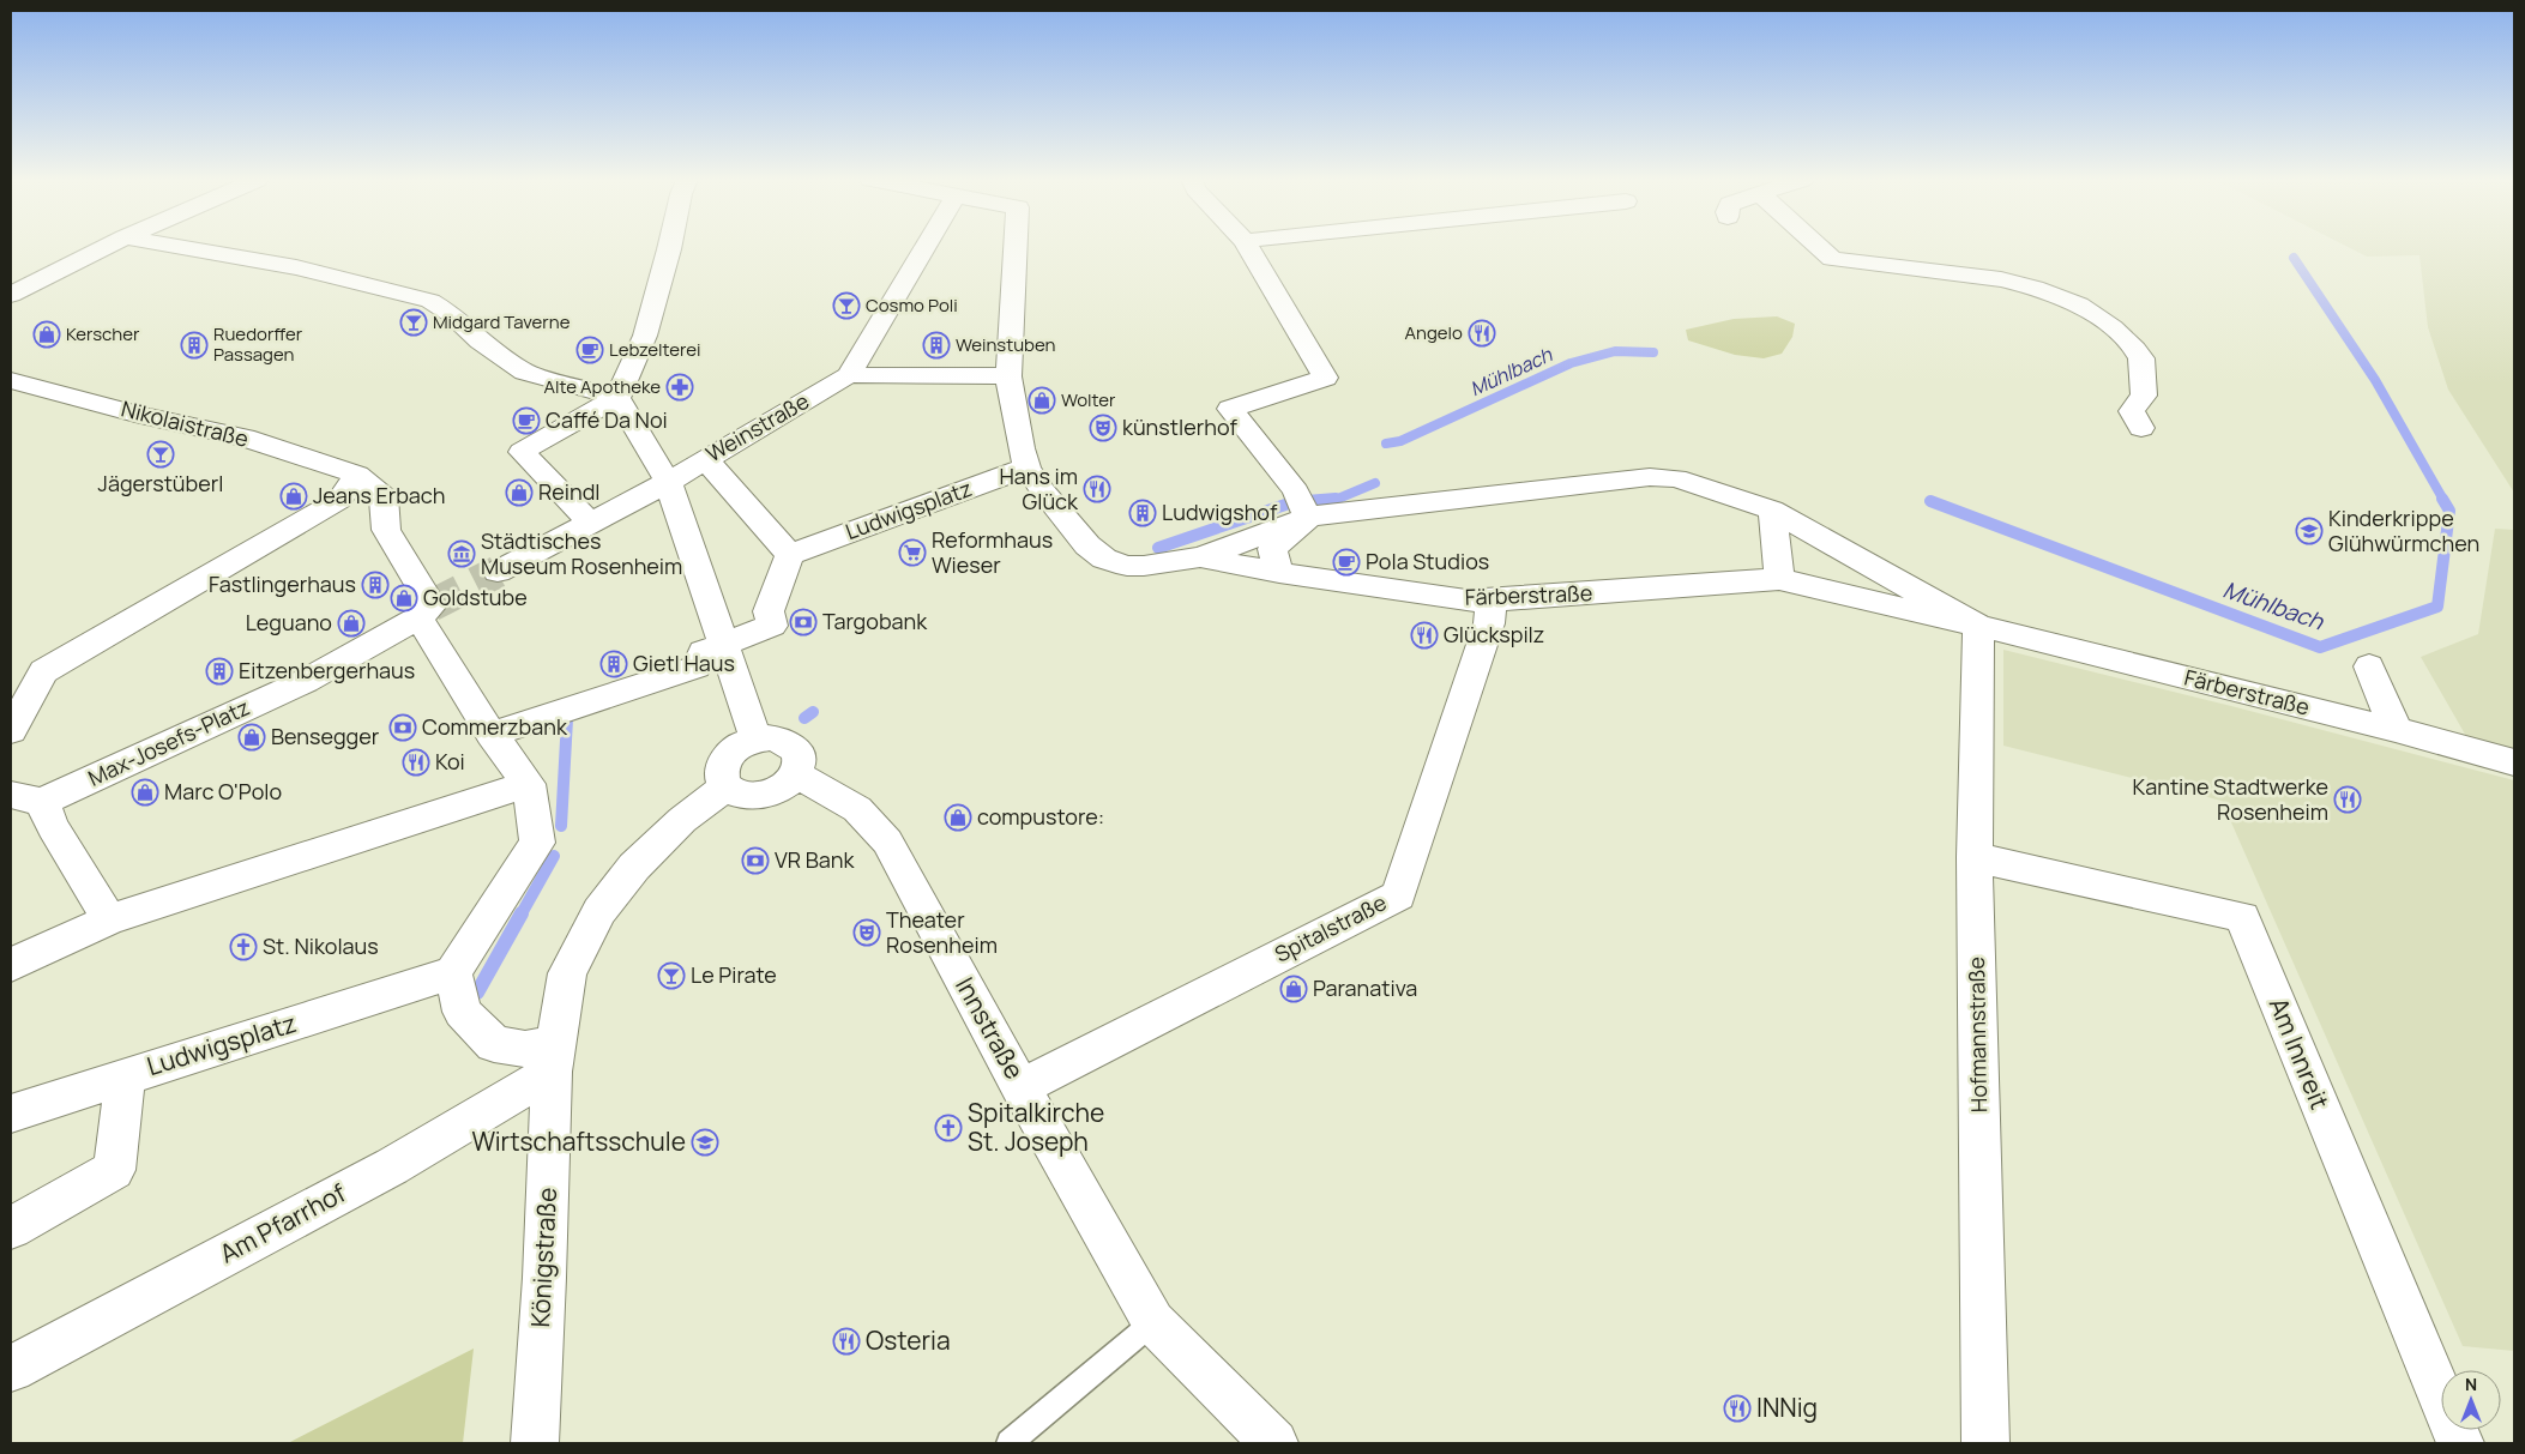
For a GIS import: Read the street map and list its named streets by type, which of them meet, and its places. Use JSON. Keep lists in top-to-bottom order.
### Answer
{
  "streets": {
    "street": [
      "Nikolaistraße",
      "Weinstraße",
      "Ludwigsplatz",
      "Färberstraße",
      "Max-Josefs-Platz",
      "Spitalstraße",
      "Innstraße",
      "Hofmannstraße",
      "Am Innreit",
      "Am Pfarrhof",
      "Königstraße"
    ]
  },
  "crossings": [
    ["Ludwigsplatz", "Färberstraße"],
    ["Färberstraße", "Spitalstraße"],
    ["Färberstraße", "Hofmannstraße"],
    ["Spitalstraße", "Innstraße"],
    ["Hofmannstraße", "Am Innreit"],
    ["Am Pfarrhof", "Königstraße"]
  ],
  "water": ["Mühlbach"],
  "places": {
    "bar": [
      "Cosmo Poli",
      "Midgard Taverne",
      "Jägerstüberl",
      "Le Pirate"
    ],
    "restaurant": [
      "Angelo",
      "Hans im Glück",
      "Glückspilz",
      "Koi",
      "Kantine Stadtwerke Rosenheim",
      "Osteria",
      "INNig"
    ],
    "shop": [
      "Kerscher",
      "Wolter",
      "Reindl",
      "Jeans Erbach",
      "Goldstube",
      "Leguano",
      "Bensegger",
      "Marc O'Polo",
      "compustore:",
      "Paranativa"
    ],
    "building": [
      "Ruedorffer Passagen",
      "Weinstuben",
      "Ludwigshof",
      "Fastlingerhaus",
      "Gietl Haus",
      "Eitzenbergerhaus"
    ],
    "cafe": ["Lebzelterei", "Caffé Da Noi", "Pola Studios"],
    "pharmacy": ["Alte Apotheke"],
    "theatre": ["künstlerhof", "Theater Rosenheim"],
    "school or university": ["Kinderkrippe Glühwürmchen", "Wirtschaftsschule"],
    "supermarket": ["Reformhaus Wieser"],
    "museum": ["Städtisches Museum Rosenheim"],
    "bank": ["Targobank", "Commerzbank", "VR Bank"],
    "church": ["St. Nikolaus", "Spitalkirche St. Joseph"]
  },
  "north": "top"
}
